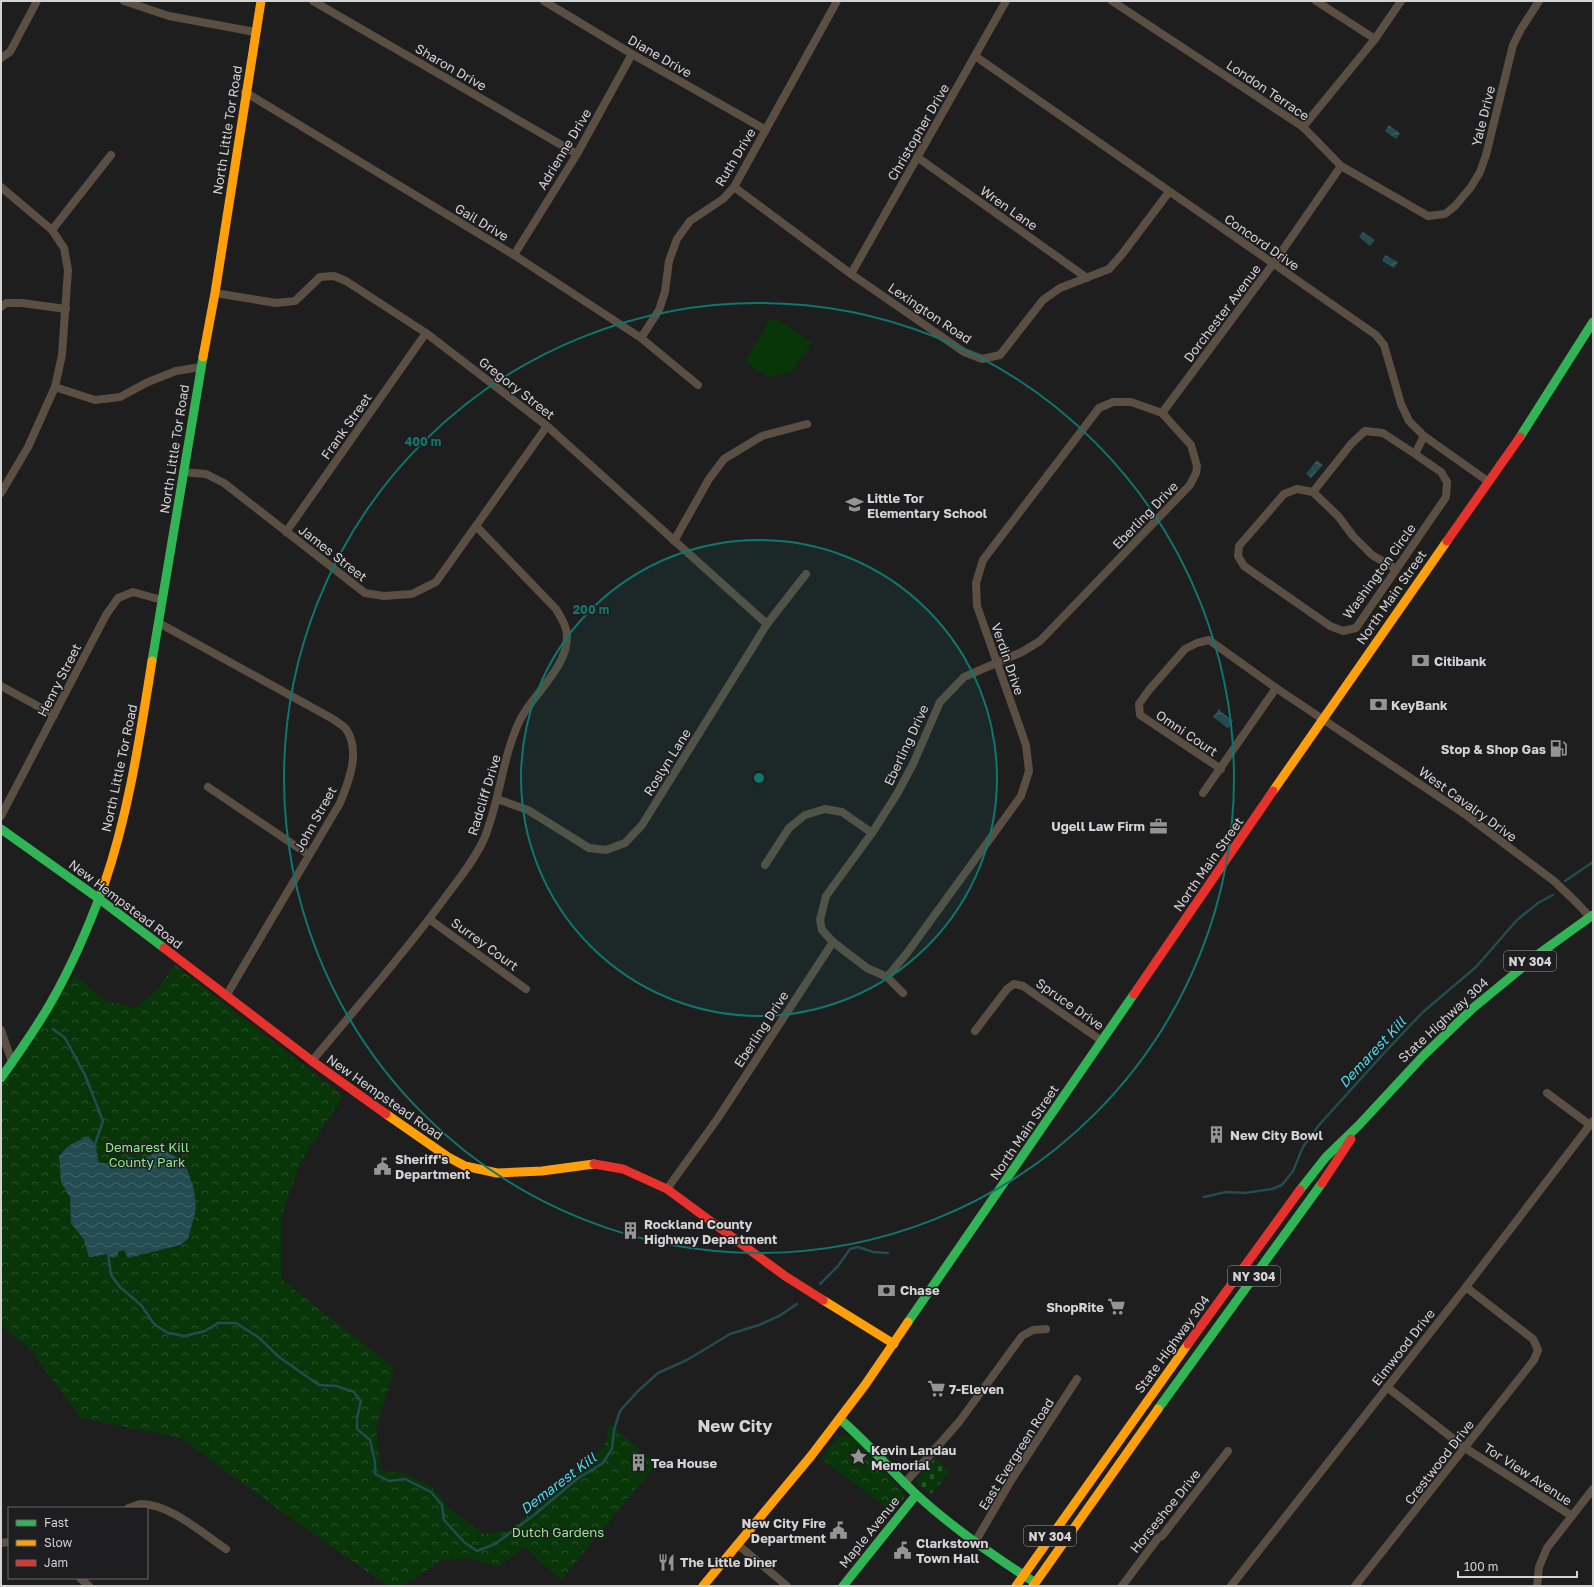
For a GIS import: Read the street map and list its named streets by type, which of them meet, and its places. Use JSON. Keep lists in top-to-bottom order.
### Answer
{
  "streets": {
    "street": [
      "Diane Drive",
      "Sharon Drive",
      "London Terrace",
      "Yale Drive",
      "North Little Tor Road",
      "Christopher Drive",
      "Adrienne Drive",
      "Ruth Drive",
      "Wren Lane",
      "Gail Drive",
      "Concord Drive",
      "Lexington Road",
      "Dorchester Avenue",
      "Gregory Street",
      "Frank Street",
      "Eberling Drive",
      "James Street",
      "Washington Circle",
      "North Main Street",
      "Verdin Drive",
      "Henry Street",
      "Omni Court",
      "Roslyn Lane",
      "Radcliff Drive",
      "West Cavalry Drive",
      "John Street",
      "New Hempstead Road",
      "Surrey Court",
      "NY 304",
      "Spruce Drive",
      "State Highway 304",
      "Elmwood Drive",
      "East Evergreen Road",
      "Crestwood Drive",
      "Tor View Avenue",
      "Horseshoe Drive",
      "Maple Avenue"
    ]
  },
  "crossings": [
    ["Diane Drive", "Adrienne Drive"],
    ["Diane Drive", "Ruth Drive"],
    ["Sharon Drive", "Adrienne Drive"],
    ["London Terrace", "Yale Drive"],
    ["London Terrace", "Dorchester Avenue"],
    ["North Little Tor Road", "Gail Drive"],
    ["North Little Tor Road", "Gregory Street"],
    ["North Little Tor Road", "James Street"],
    ["North Little Tor Road", "Henry Street"],
    ["North Little Tor Road", "John Street"],
    ["North Little Tor Road", "New Hempstead Road"],
    ["Christopher Drive", "Wren Lane"],
    ["Christopher Drive", "Concord Drive"],
    ["Christopher Drive", "Lexington Road"],
    ["Adrienne Drive", "Gail Drive"],
    ["Ruth Drive", "Gail Drive"],
    ["Ruth Drive", "Lexington Road"],
    ["Wren Lane", "Lexington Road"],
    ["Concord Drive", "Lexington Road"],
    ["Concord Drive", "Dorchester Avenue"],
    ["Concord Drive", "North Main Street"],
    ["Dorchester Avenue", "Eberling Drive"],
    ["Dorchester Avenue", "Verdin Drive"],
    ["Gregory Street", "Frank Street"],
    ["Gregory Street", "James Street"],
    ["Gregory Street", "Roslyn Lane"],
    ["Frank Street", "James Street"],
    ["Eberling Drive", "Verdin Drive"],
    ["Eberling Drive", "New Hempstead Road"],
    ["James Street", "Radcliff Drive"],
    ["North Main Street", "Omni Court"],
    ["North Main Street", "West Cavalry Drive"],
    ["North Main Street", "New Hempstead Road"],
    ["North Main Street", "Spruce Drive"],
    ["Omni Court", "West Cavalry Drive"],
    ["Roslyn Lane", "Radcliff Drive"],
    ["Radcliff Drive", "New Hempstead Road"],
    ["Radcliff Drive", "Surrey Court"],
    ["West Cavalry Drive", "State Highway 304"],
    ["John Street", "New Hempstead Road"],
    ["Elmwood Drive", "Crestwood Drive"],
    ["Elmwood Drive", "Tor View Avenue"],
    ["Crestwood Drive", "Tor View Avenue"]
  ],
  "districts": ["New City"],
  "water": ["Demarest Kill"],
  "parks": ["Demarest Kill County Park", "Dutch Gardens"],
  "places": {
    "school or university": ["Little Tor Elementary School"],
    "bank": ["Citibank", "KeyBank", "Chase"],
    "fuel station": ["Stop & Shop Gas"],
    "office": ["Ugell Law Firm"],
    "building": ["New City Bowl", "Rockland County Highway Department", "Tea House"],
    "public building": ["Sheriff's Department", "New City Fire Department", "Clarkstown Town Hall"],
    "supermarket": ["ShopRite", "7-Eleven"],
    "place": ["Kevin Landau Memorial"],
    "restaurant": ["The Little Diner"]
  },
  "legend": ["Fast", "Slow", "Jam"],
  "scale_bar": "100 m",
  "rings": ["400 m", "200 m"]
}
